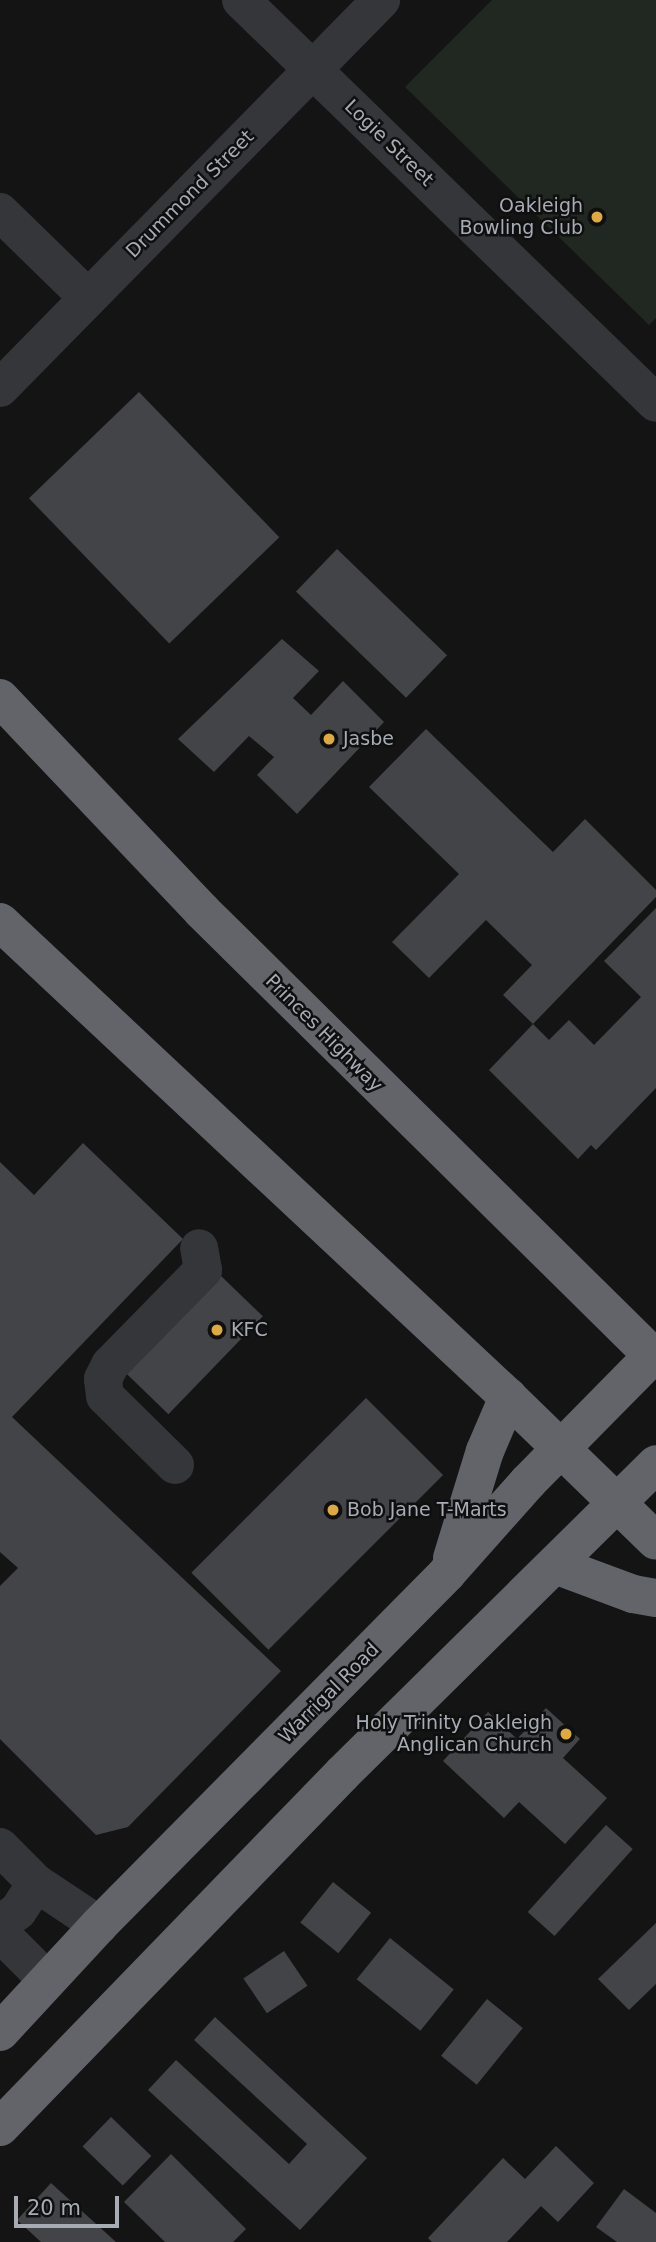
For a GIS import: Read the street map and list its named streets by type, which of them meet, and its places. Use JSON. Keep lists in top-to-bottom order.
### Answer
{
  "streets": {
    "highway": ["Princes Highway", "Warrigal Road"],
    "street": ["Logie Street", "Drummond Street"]
  },
  "crossings": [
    ["Logie Street", "Drummond Street"],
    ["Princes Highway", "Warrigal Road"]
  ],
  "places": [
    "Oakleigh Bowling Club",
    "Jasbe",
    "KFC",
    "Bob Jane T-Marts",
    "Holy Trinity Oakleigh Anglican Church"
  ],
  "scale_bar": "20 m"
}
